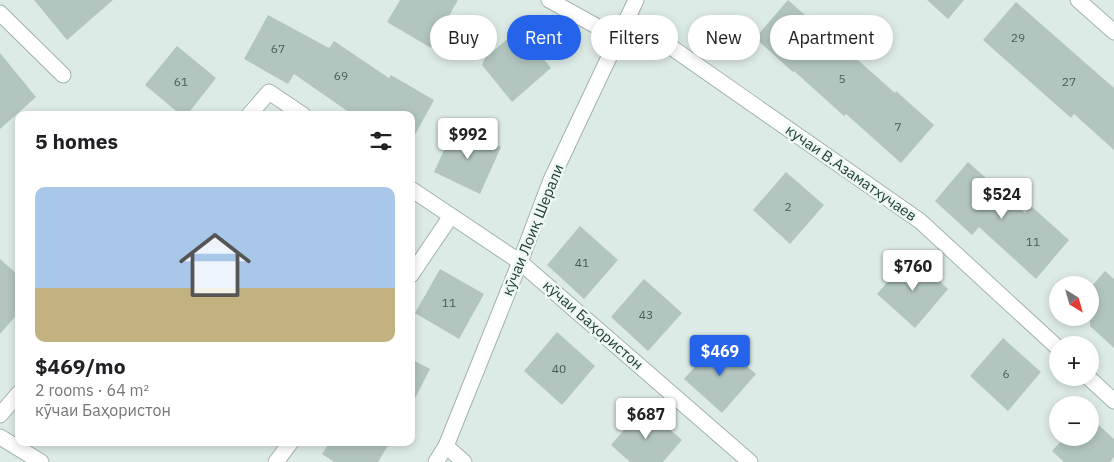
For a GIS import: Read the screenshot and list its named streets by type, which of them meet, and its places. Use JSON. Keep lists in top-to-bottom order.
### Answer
{
  "streets": {
    "street": ["кучаи В.Азаматхучаев", "кӯчаи Лоиқ Шерали", "кӯчаи Баҳористон"]
  },
  "crossings": [
    ["кӯчаи Лоиқ Шерали", "кӯчаи Баҳористон"]
  ],
  "house_numbers": [
    "29",
    "67",
    "69",
    "5",
    "61",
    "27",
    "7",
    "2",
    "11",
    "41",
    "11",
    "43",
    "40",
    "6"
  ],
  "north": "bottom right",
  "page": {
    "chip": [
      "Buy",
      "Rent",
      "Filters",
      "New",
      "Apartment"
    ],
    "heading": "5 homes",
    "price": [
      "$992",
      "$524",
      "$760",
      "$469",
      "$687"
    ],
    "list": [
      {
        "name": "$469/mo",
        "note": "2 rooms · 64 m² · кӯчаи Баҳористон"
      }
    ],
    "map_buttons": ["+", "−"]
  }
}
